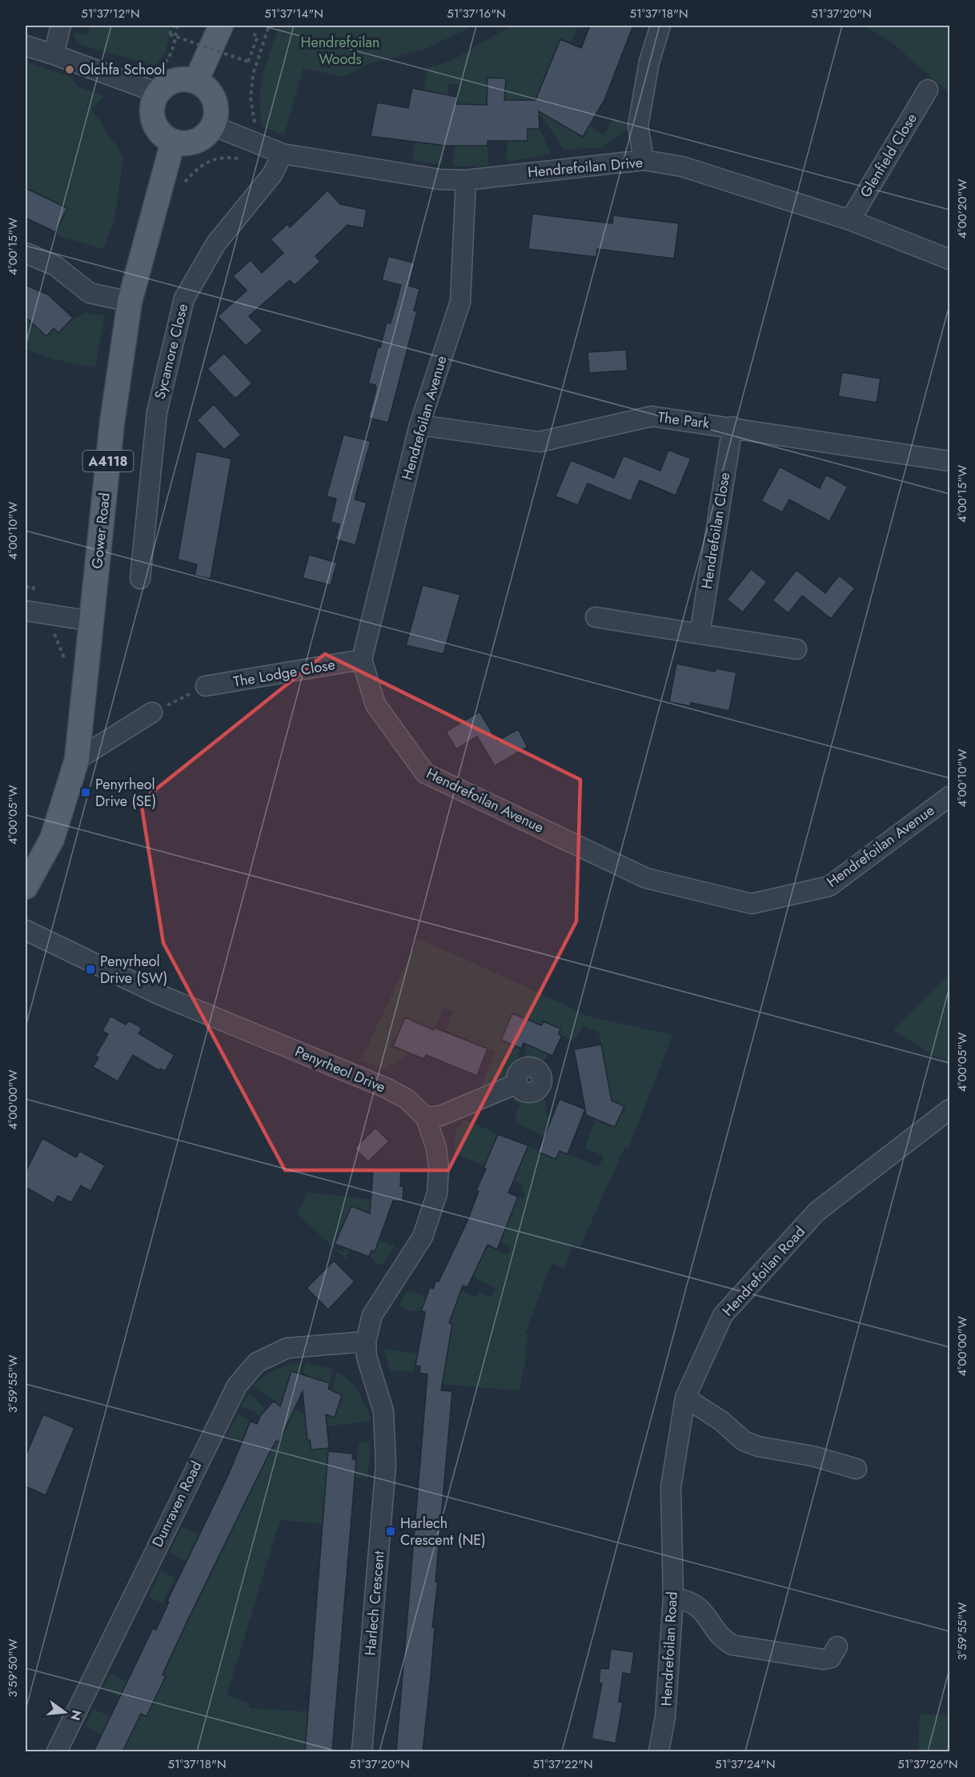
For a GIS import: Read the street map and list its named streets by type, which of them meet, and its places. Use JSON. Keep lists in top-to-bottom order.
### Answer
{
  "streets": {
    "main road": ["A4118", "Gower Road"],
    "street": [
      "Glenfield Close",
      "Hendrefoilan Drive",
      "Sycamore Close",
      "Hendrefoilan Avenue",
      "The Park",
      "Hendrefoilan Close",
      "The Lodge Close",
      "Penyrheol Drive",
      "Hendrefoilan Road",
      "Dunraven Road",
      "Harlech Crescent"
    ]
  },
  "crossings": [
    ["Glenfield Close", "Hendrefoilan Drive"],
    ["Hendrefoilan Drive", "Sycamore Close"],
    ["Hendrefoilan Drive", "Hendrefoilan Avenue"],
    ["Hendrefoilan Drive", "Gower Road"],
    ["Hendrefoilan Avenue", "The Park"],
    ["Hendrefoilan Avenue", "The Lodge Close"],
    ["The Park", "Hendrefoilan Close"],
    ["Penyrheol Drive", "Dunraven Road"],
    ["Penyrheol Drive", "Harlech Crescent"],
    ["Dunraven Road", "Harlech Crescent"]
  ],
  "parks": ["Hendrefoilan Woods"],
  "places": {
    "other": ["Olchfa School"],
    "transit": ["Penyrheol Drive (SE)", "Penyrheol Drive (SW)", "Harlech Crescent (NE)"]
  },
  "north": "right",
  "coordinates": [
    "51°37'12\"N",
    "51°37'14\"N",
    "51°37'16\"N",
    "51°37'18\"N",
    "51°37'20\"N",
    "4°00'20\"W",
    "4°00'15\"W",
    "4°00'10\"W",
    "4°00'05\"W",
    "4°00'00\"W",
    "3°59'55\"W",
    "3°59'50\"W",
    "51°37'22\"N",
    "51°37'24\"N",
    "51°37'26\"N"
  ]
}
